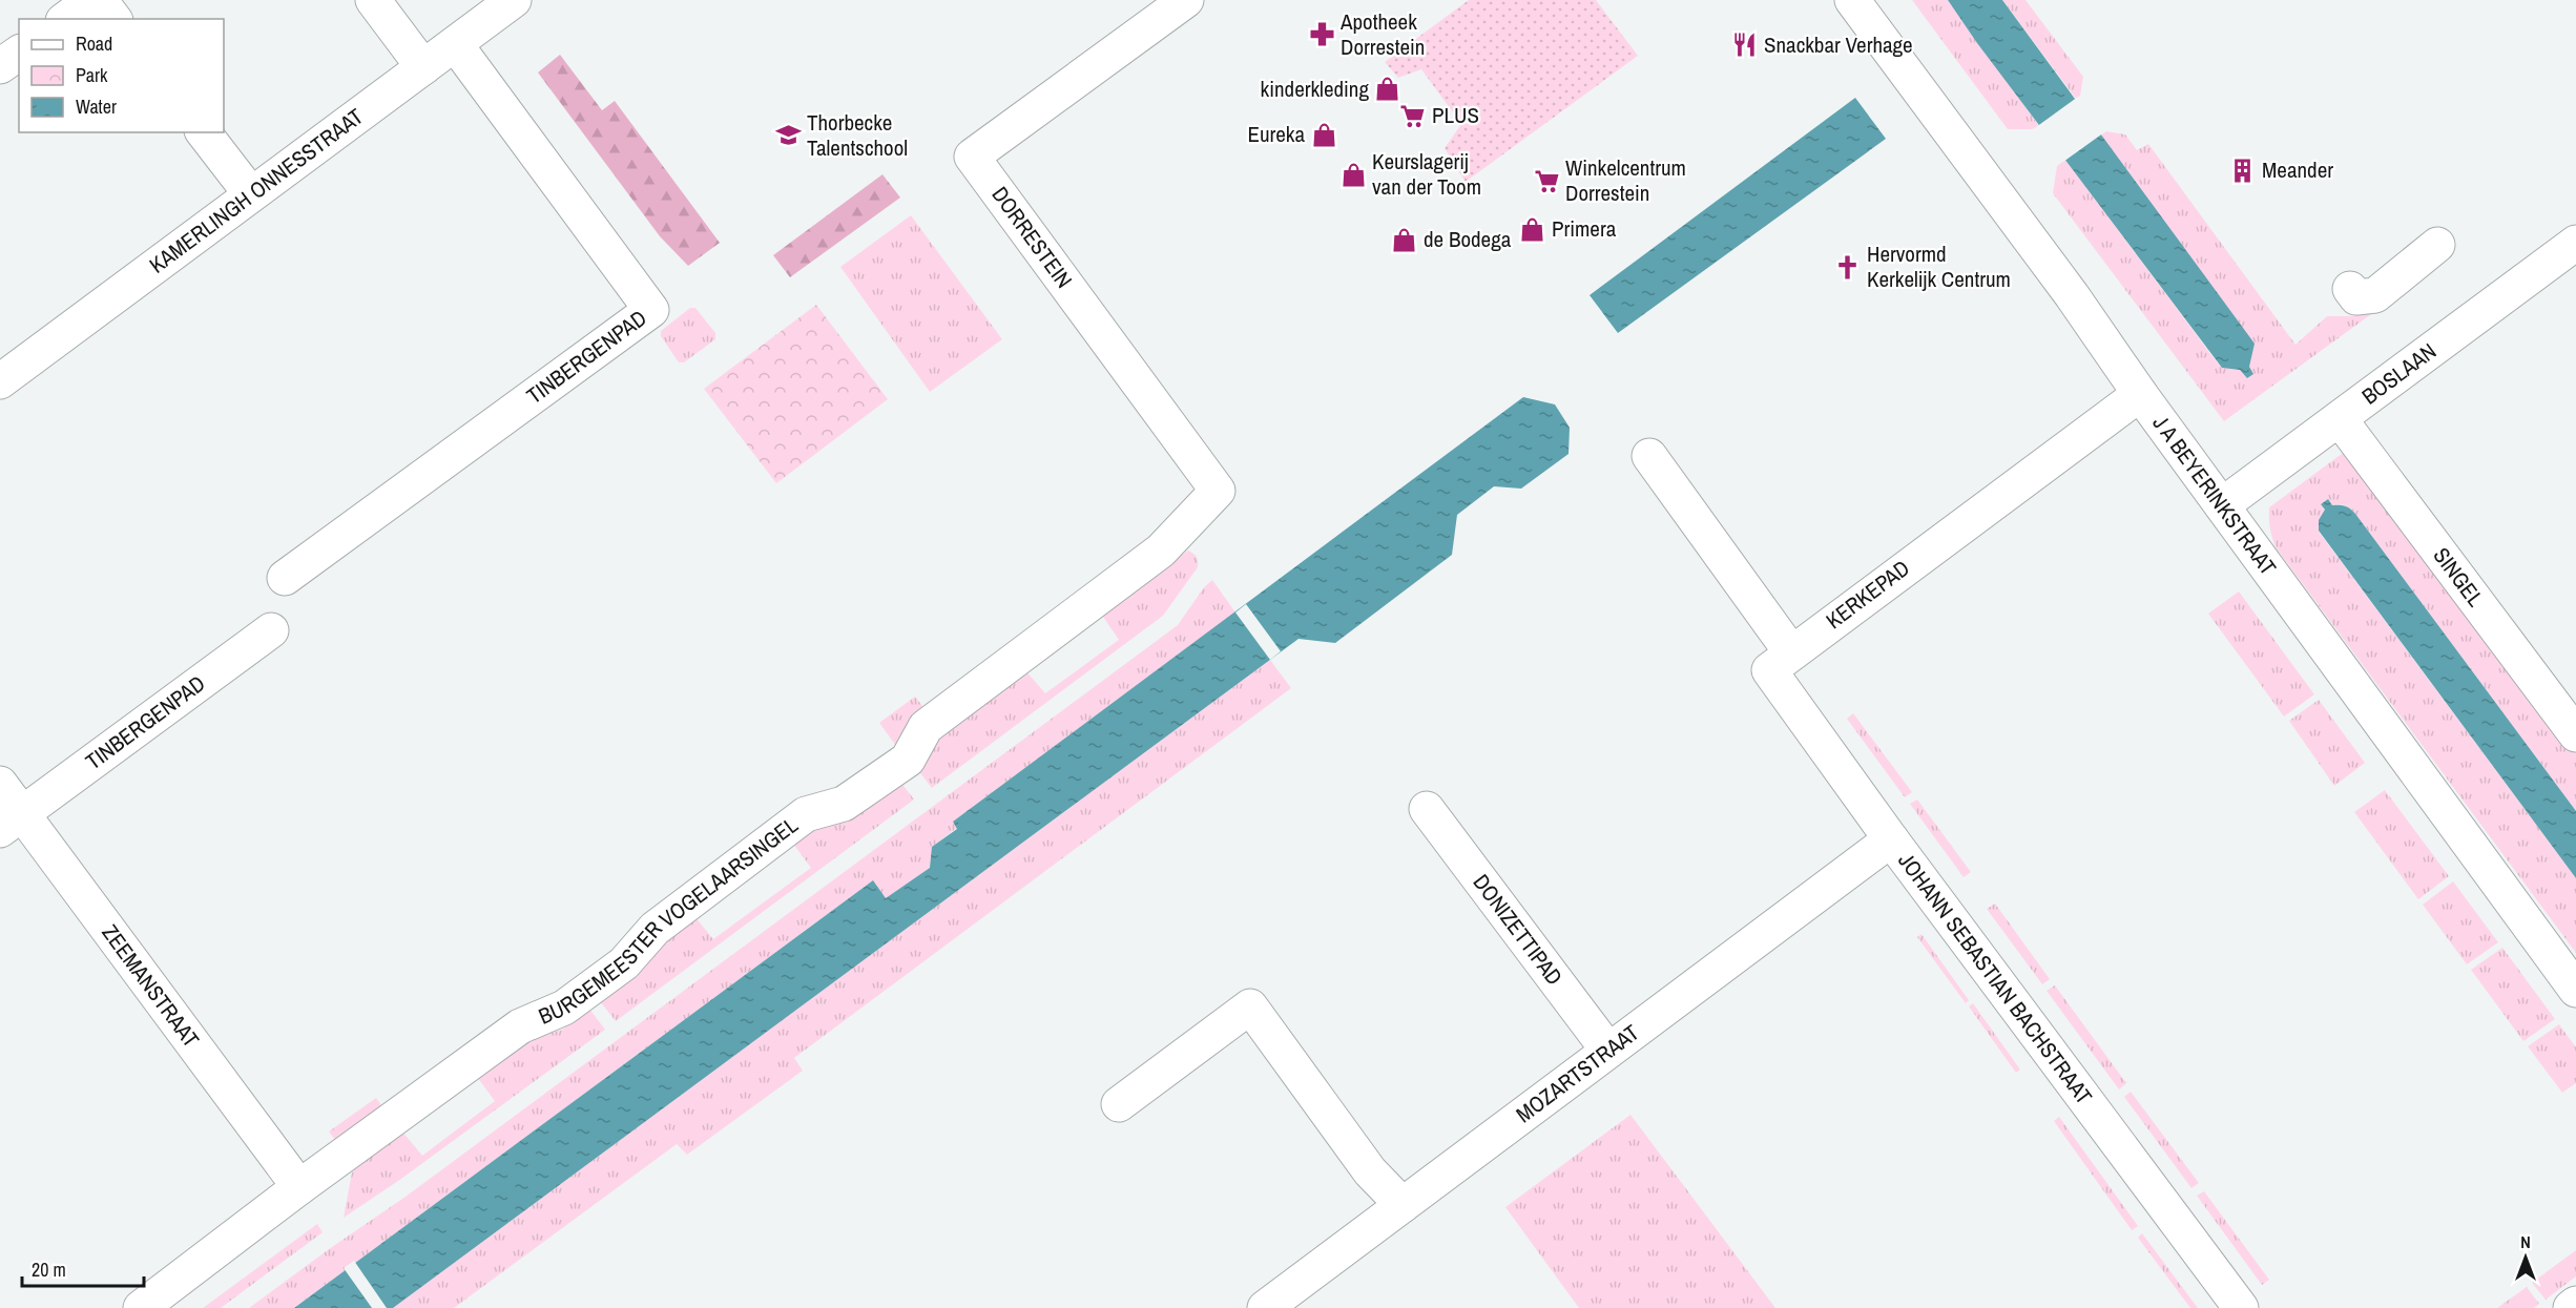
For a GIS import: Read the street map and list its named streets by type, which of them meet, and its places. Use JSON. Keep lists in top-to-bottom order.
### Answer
{
  "streets": {
    "street": [
      "KAMERLINGH ONNESSTRAAT",
      "DORRESTEIN",
      "TINBERGENPAD",
      "BOSLAAN",
      "J A BEYERINKSTRAAT",
      "SINGEL",
      "KERKEPAD",
      "BURGEMEESTER VOGELAARSINGEL",
      "DONIZETTIPAD",
      "JOHANN SEBASTIAN BACHSTRAAT",
      "ZEEMANSTRAAT",
      "MOZARTSTRAAT"
    ]
  },
  "crossings": [
    ["KAMERLINGH ONNESSTRAAT", "TINBERGENPAD"],
    ["DORRESTEIN", "BURGEMEESTER VOGELAARSINGEL"],
    ["TINBERGENPAD", "ZEEMANSTRAAT"],
    ["BOSLAAN", "J A BEYERINKSTRAAT"],
    ["BOSLAAN", "SINGEL"],
    ["J A BEYERINKSTRAAT", "KERKEPAD"],
    ["KERKEPAD", "JOHANN SEBASTIAN BACHSTRAAT"],
    ["BURGEMEESTER VOGELAARSINGEL", "ZEEMANSTRAAT"],
    ["DONIZETTIPAD", "MOZARTSTRAAT"],
    ["JOHANN SEBASTIAN BACHSTRAAT", "MOZARTSTRAAT"]
  ],
  "places": {
    "pharmacy": ["Apotheek Dorrestein"],
    "restaurant": ["Snackbar Verhage"],
    "shop": [
      "kinderkleding",
      "Eureka",
      "Keurslagerij van der Toom",
      "Primera",
      "de Bodega"
    ],
    "supermarket": ["PLUS", "Winkelcentrum Dorrestein"],
    "school or university": ["Thorbecke Talentschool"],
    "building": ["Meander"],
    "church": ["Hervormd Kerkelijk Centrum"]
  },
  "legend": ["Road", "Park", "Water"],
  "scale_bar": "20 m",
  "north": "top"
}
